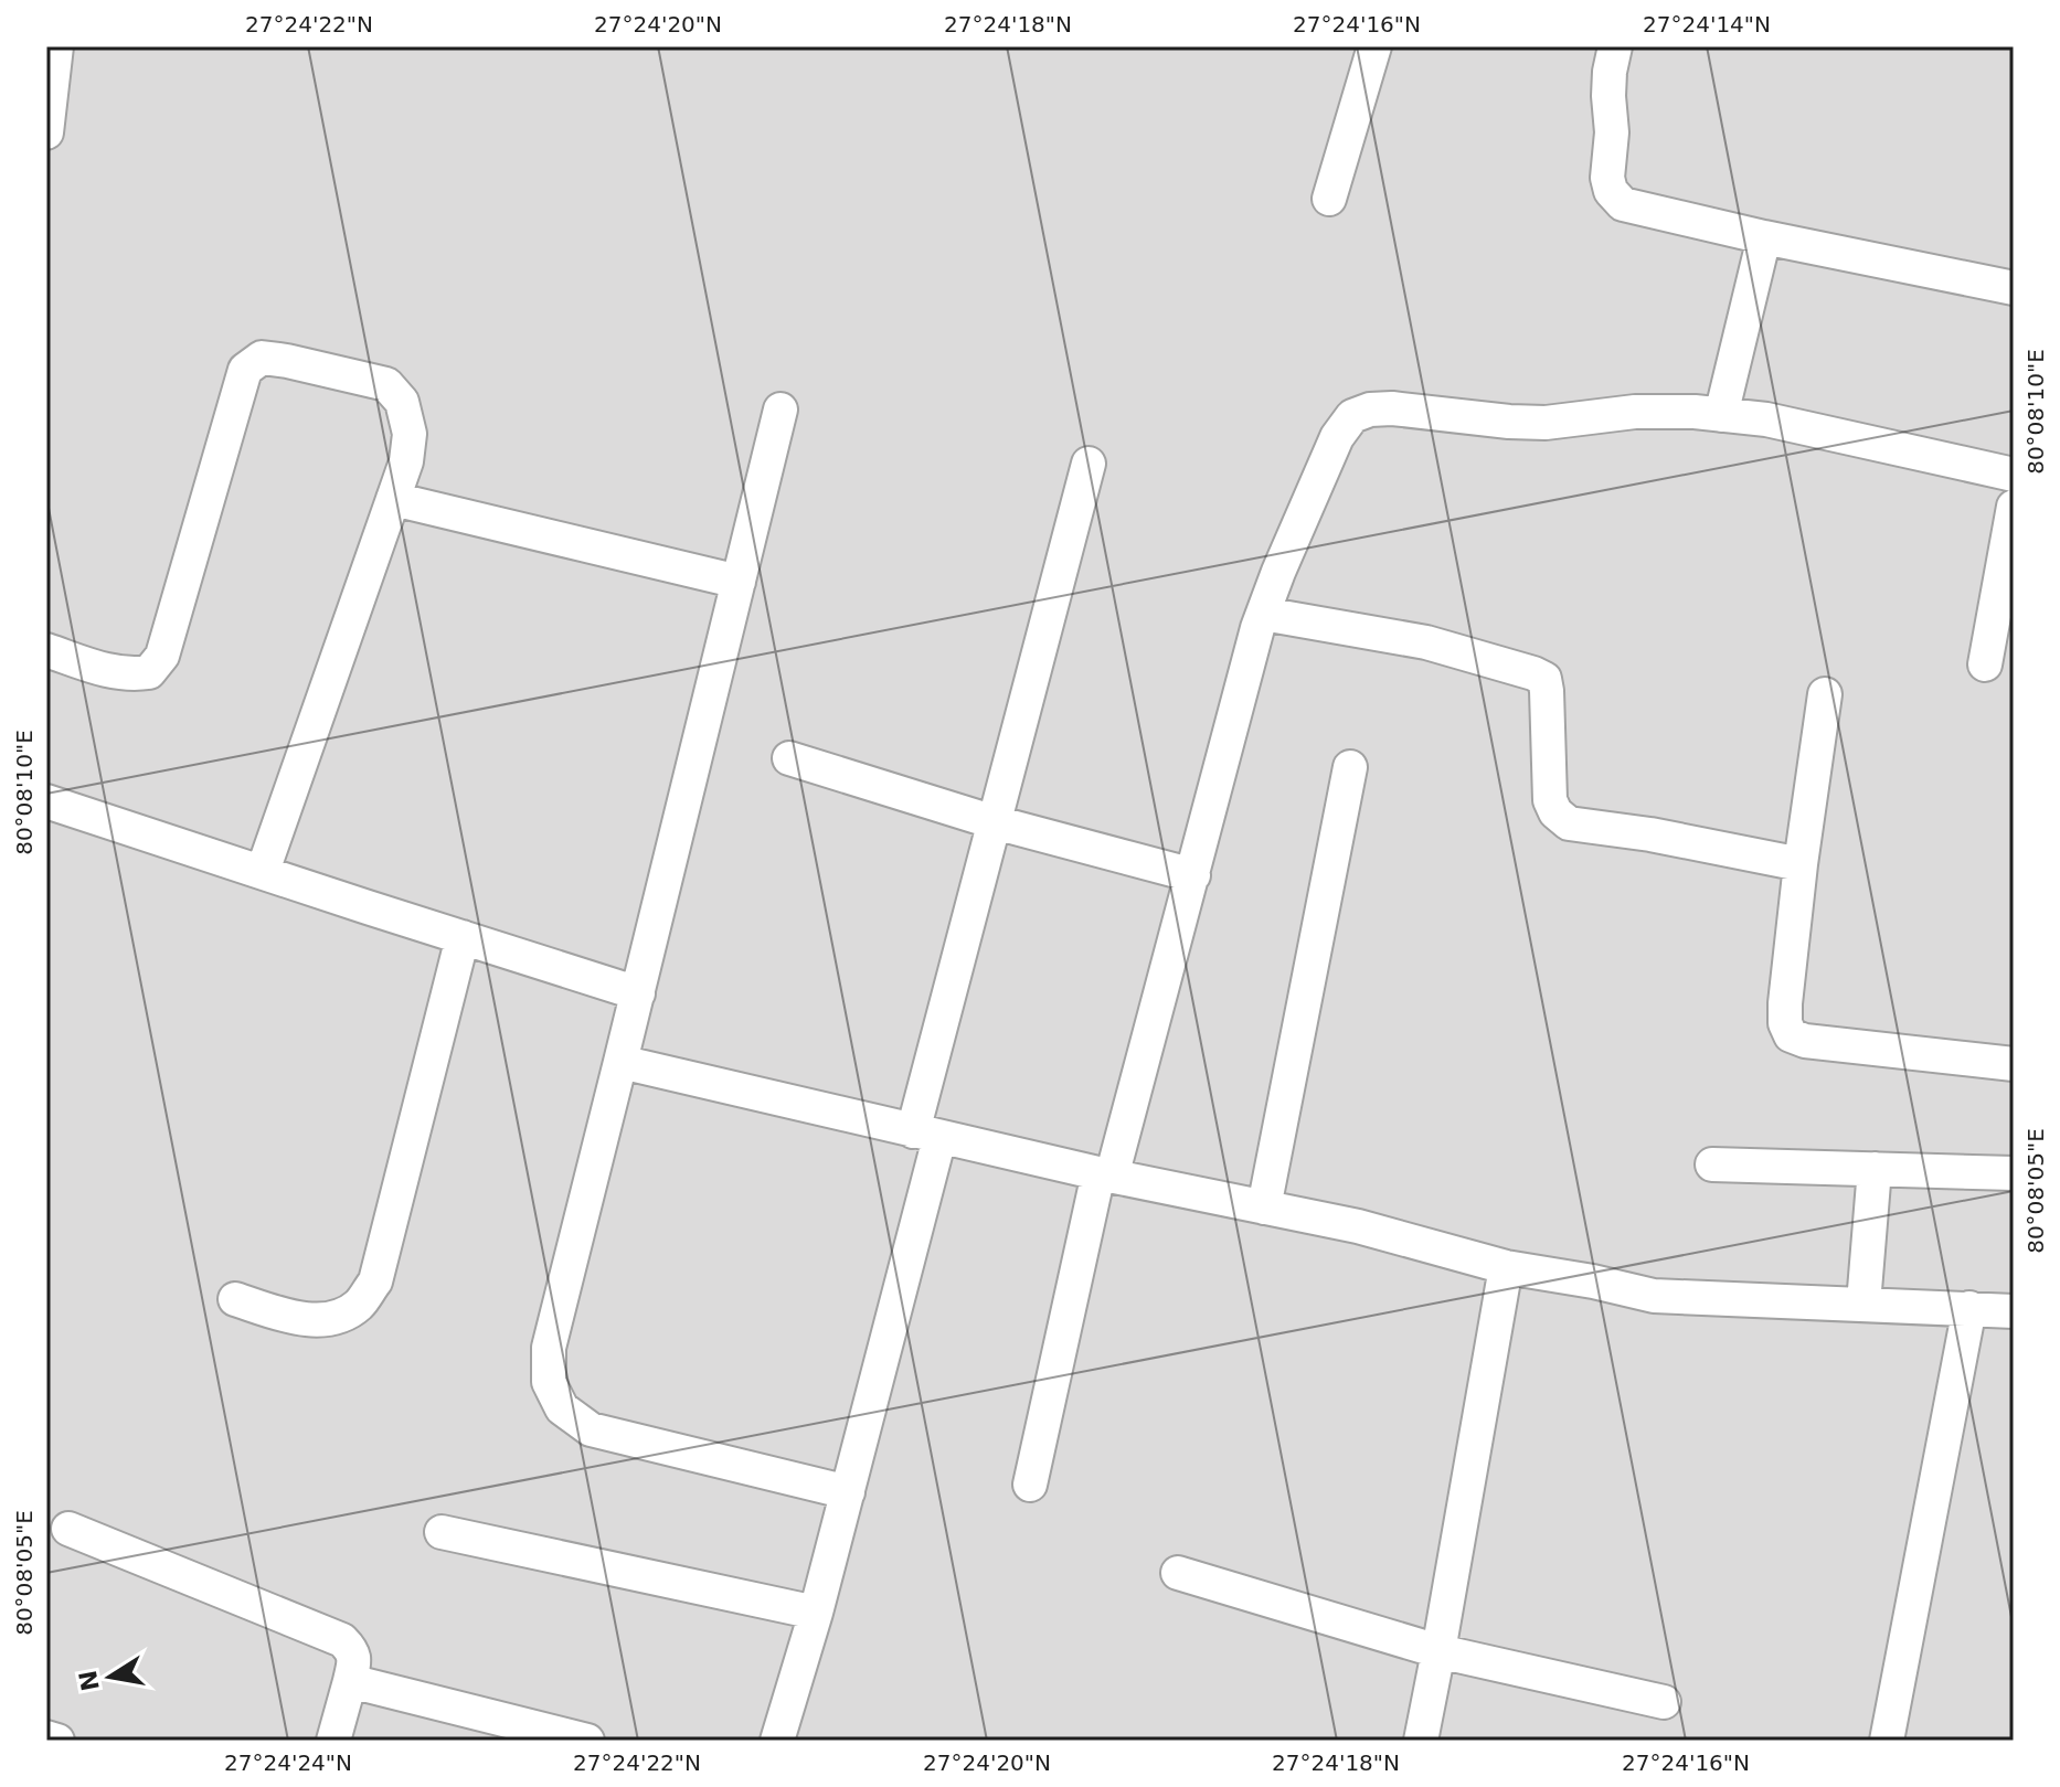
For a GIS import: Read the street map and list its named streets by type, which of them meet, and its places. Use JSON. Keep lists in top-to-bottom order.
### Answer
{
  "north": "left",
  "coordinates": [
    "27°24'22\"N",
    "27°24'20\"N",
    "27°24'18\"N",
    "27°24'16\"N",
    "27°24'14\"N",
    "80°08'10\"E",
    "80°08'05\"E",
    "27°24'24\"N"
  ]
}
